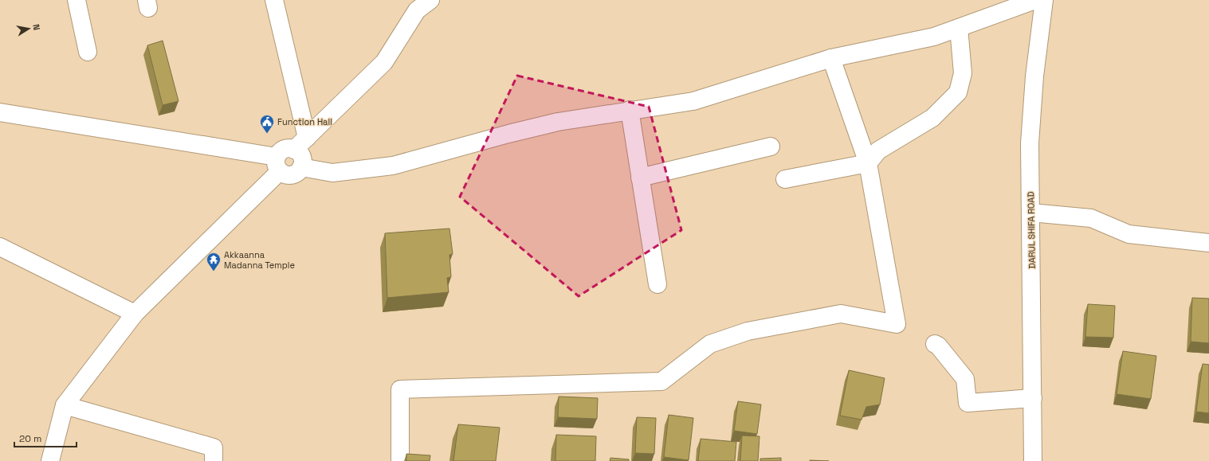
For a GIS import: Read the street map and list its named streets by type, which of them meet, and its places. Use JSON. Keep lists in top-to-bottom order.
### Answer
{
  "streets": {
    "main road": ["DARUL SHIFA ROAD"]
  },
  "places": {
    "public building": ["Function Hall"],
    "temple": ["Akkaanna Madanna Temple"]
  },
  "scale_bar": "20 m",
  "north": "right"
}
